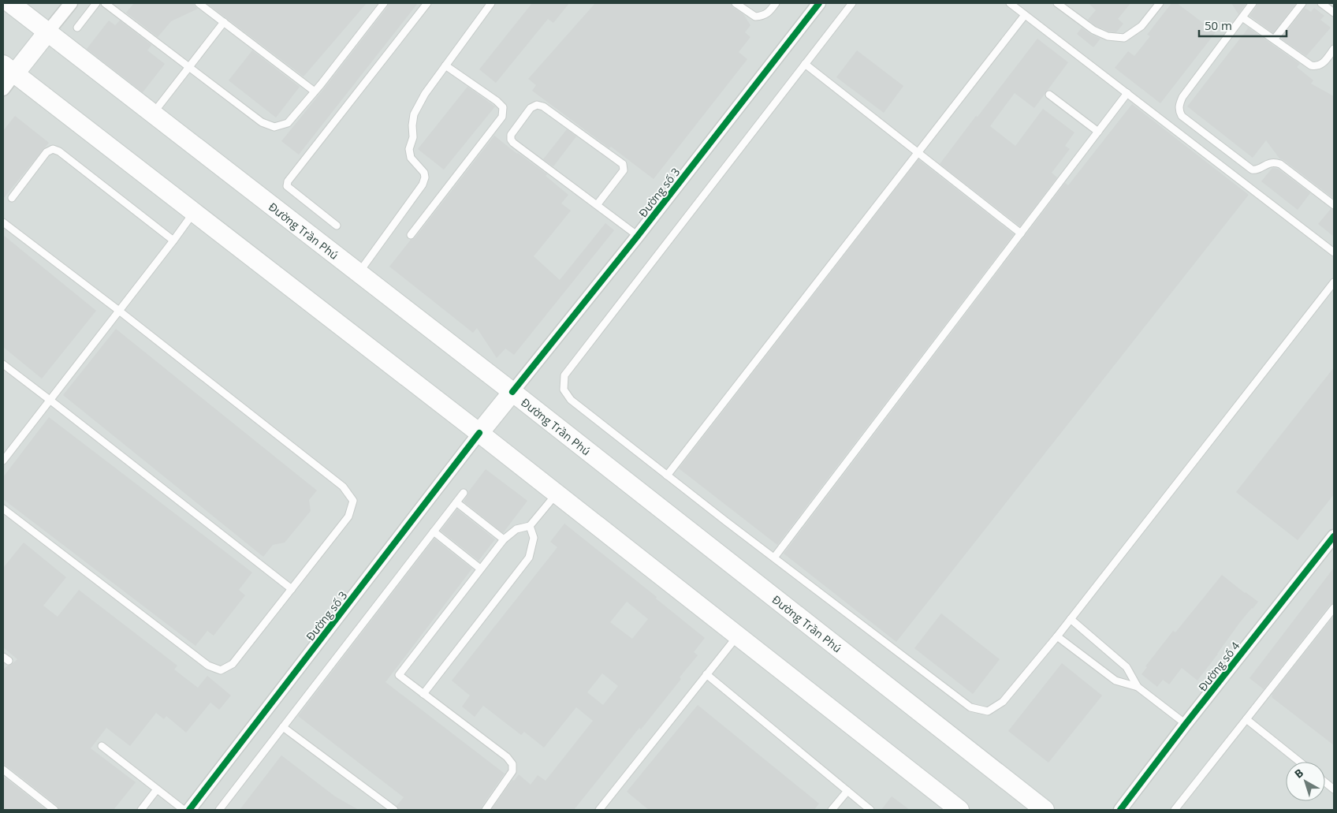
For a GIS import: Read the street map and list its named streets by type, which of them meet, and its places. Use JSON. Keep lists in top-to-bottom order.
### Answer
{
  "streets": {
    "main road": ["Đường Trần Phú"],
    "street": ["Đường số 3", "Đường số 4"]
  },
  "crossings": [
    ["Đường số 3", "Đường Trần Phú"]
  ],
  "scale_bar": "50 m",
  "north": "top left"
}
